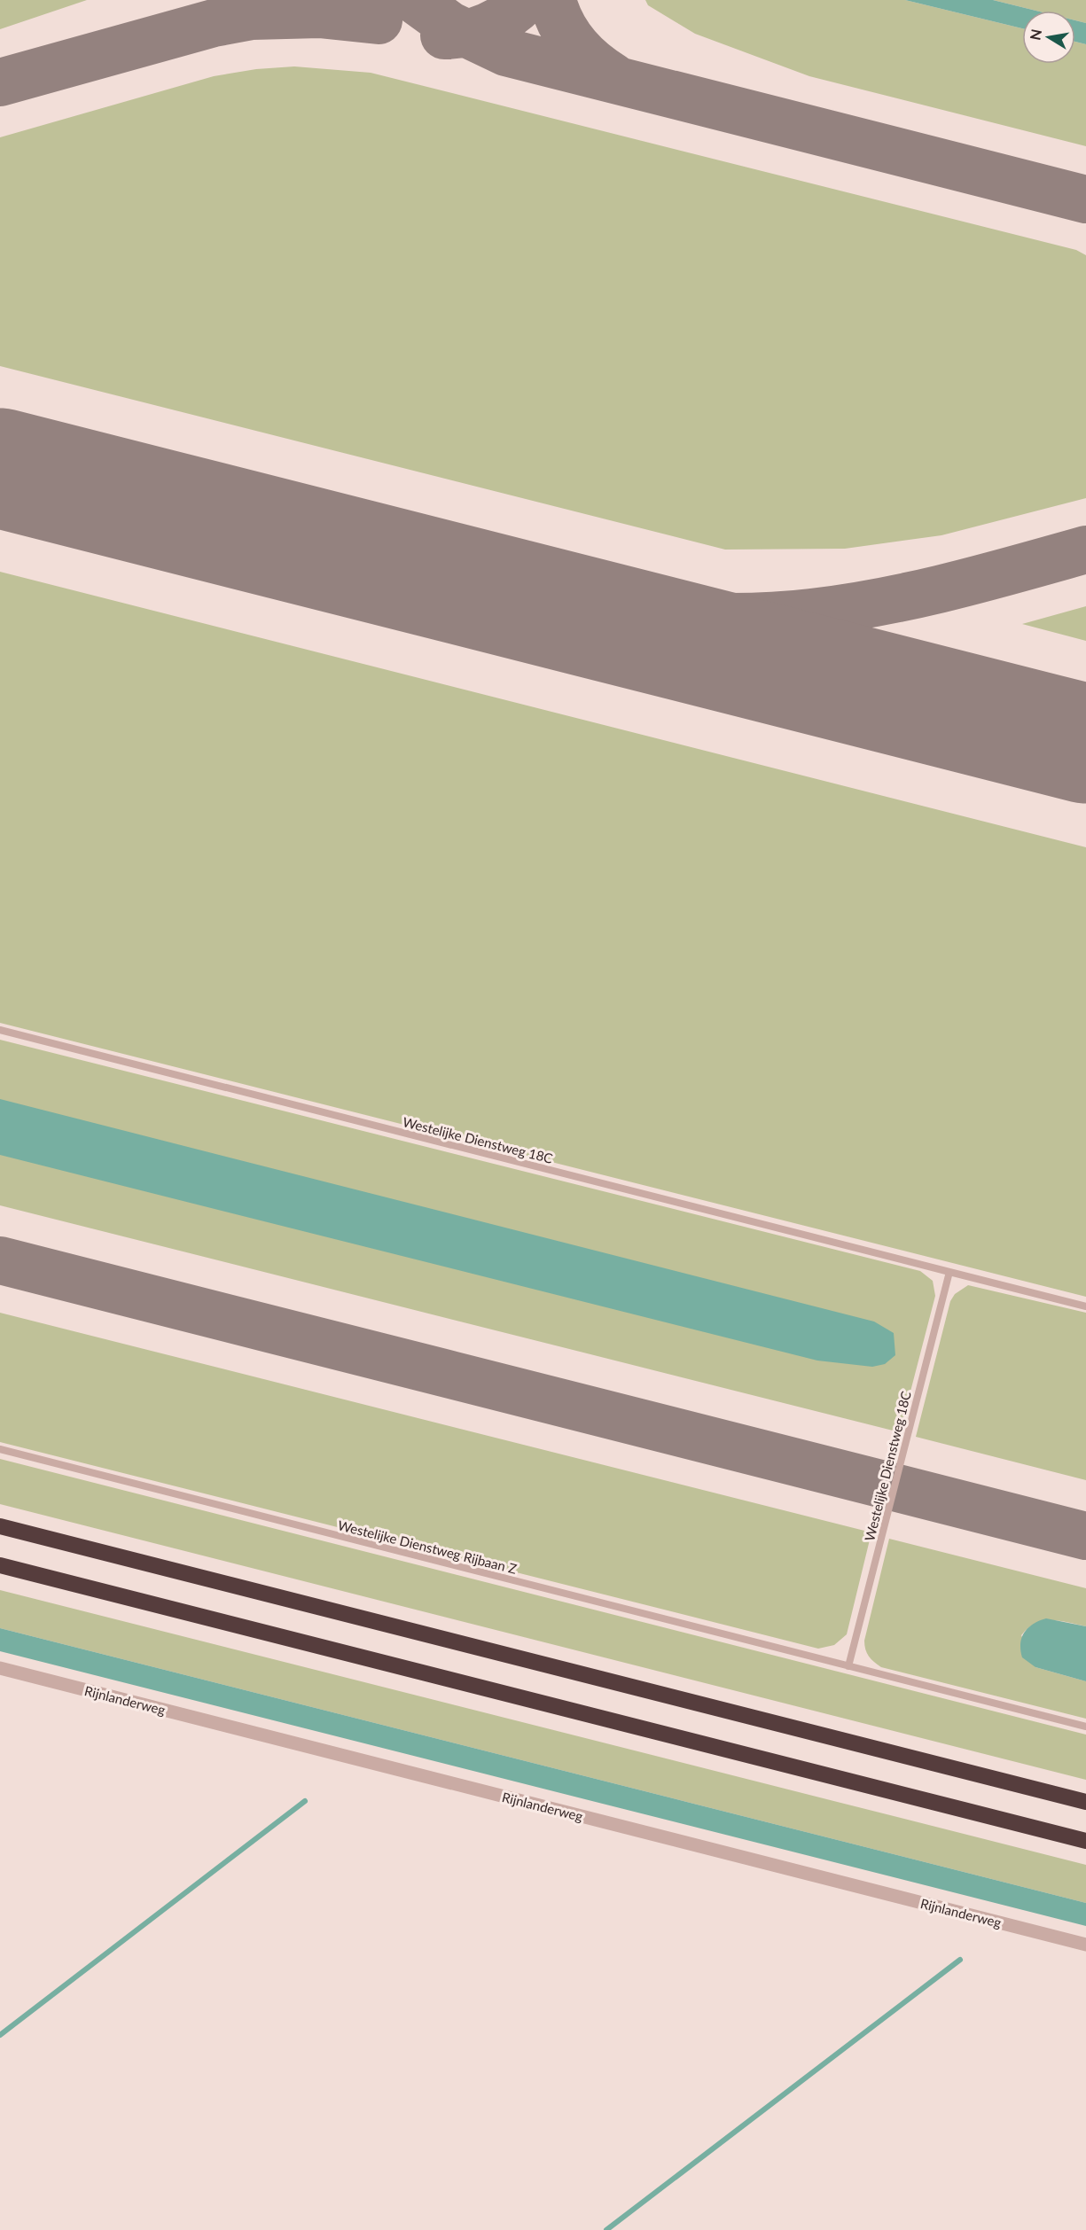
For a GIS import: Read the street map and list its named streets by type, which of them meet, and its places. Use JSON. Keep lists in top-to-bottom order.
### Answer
{
  "streets": {
    "street": ["Rijnlanderweg"],
    "lane": ["Westelijke Dienstweg 18C", "Westelijke Dienstweg Rijbaan Z"]
  },
  "crossings": [
    ["Westelijke Dienstweg 18C", "Westelijke Dienstweg Rijbaan Z"]
  ],
  "north": "left"
}
